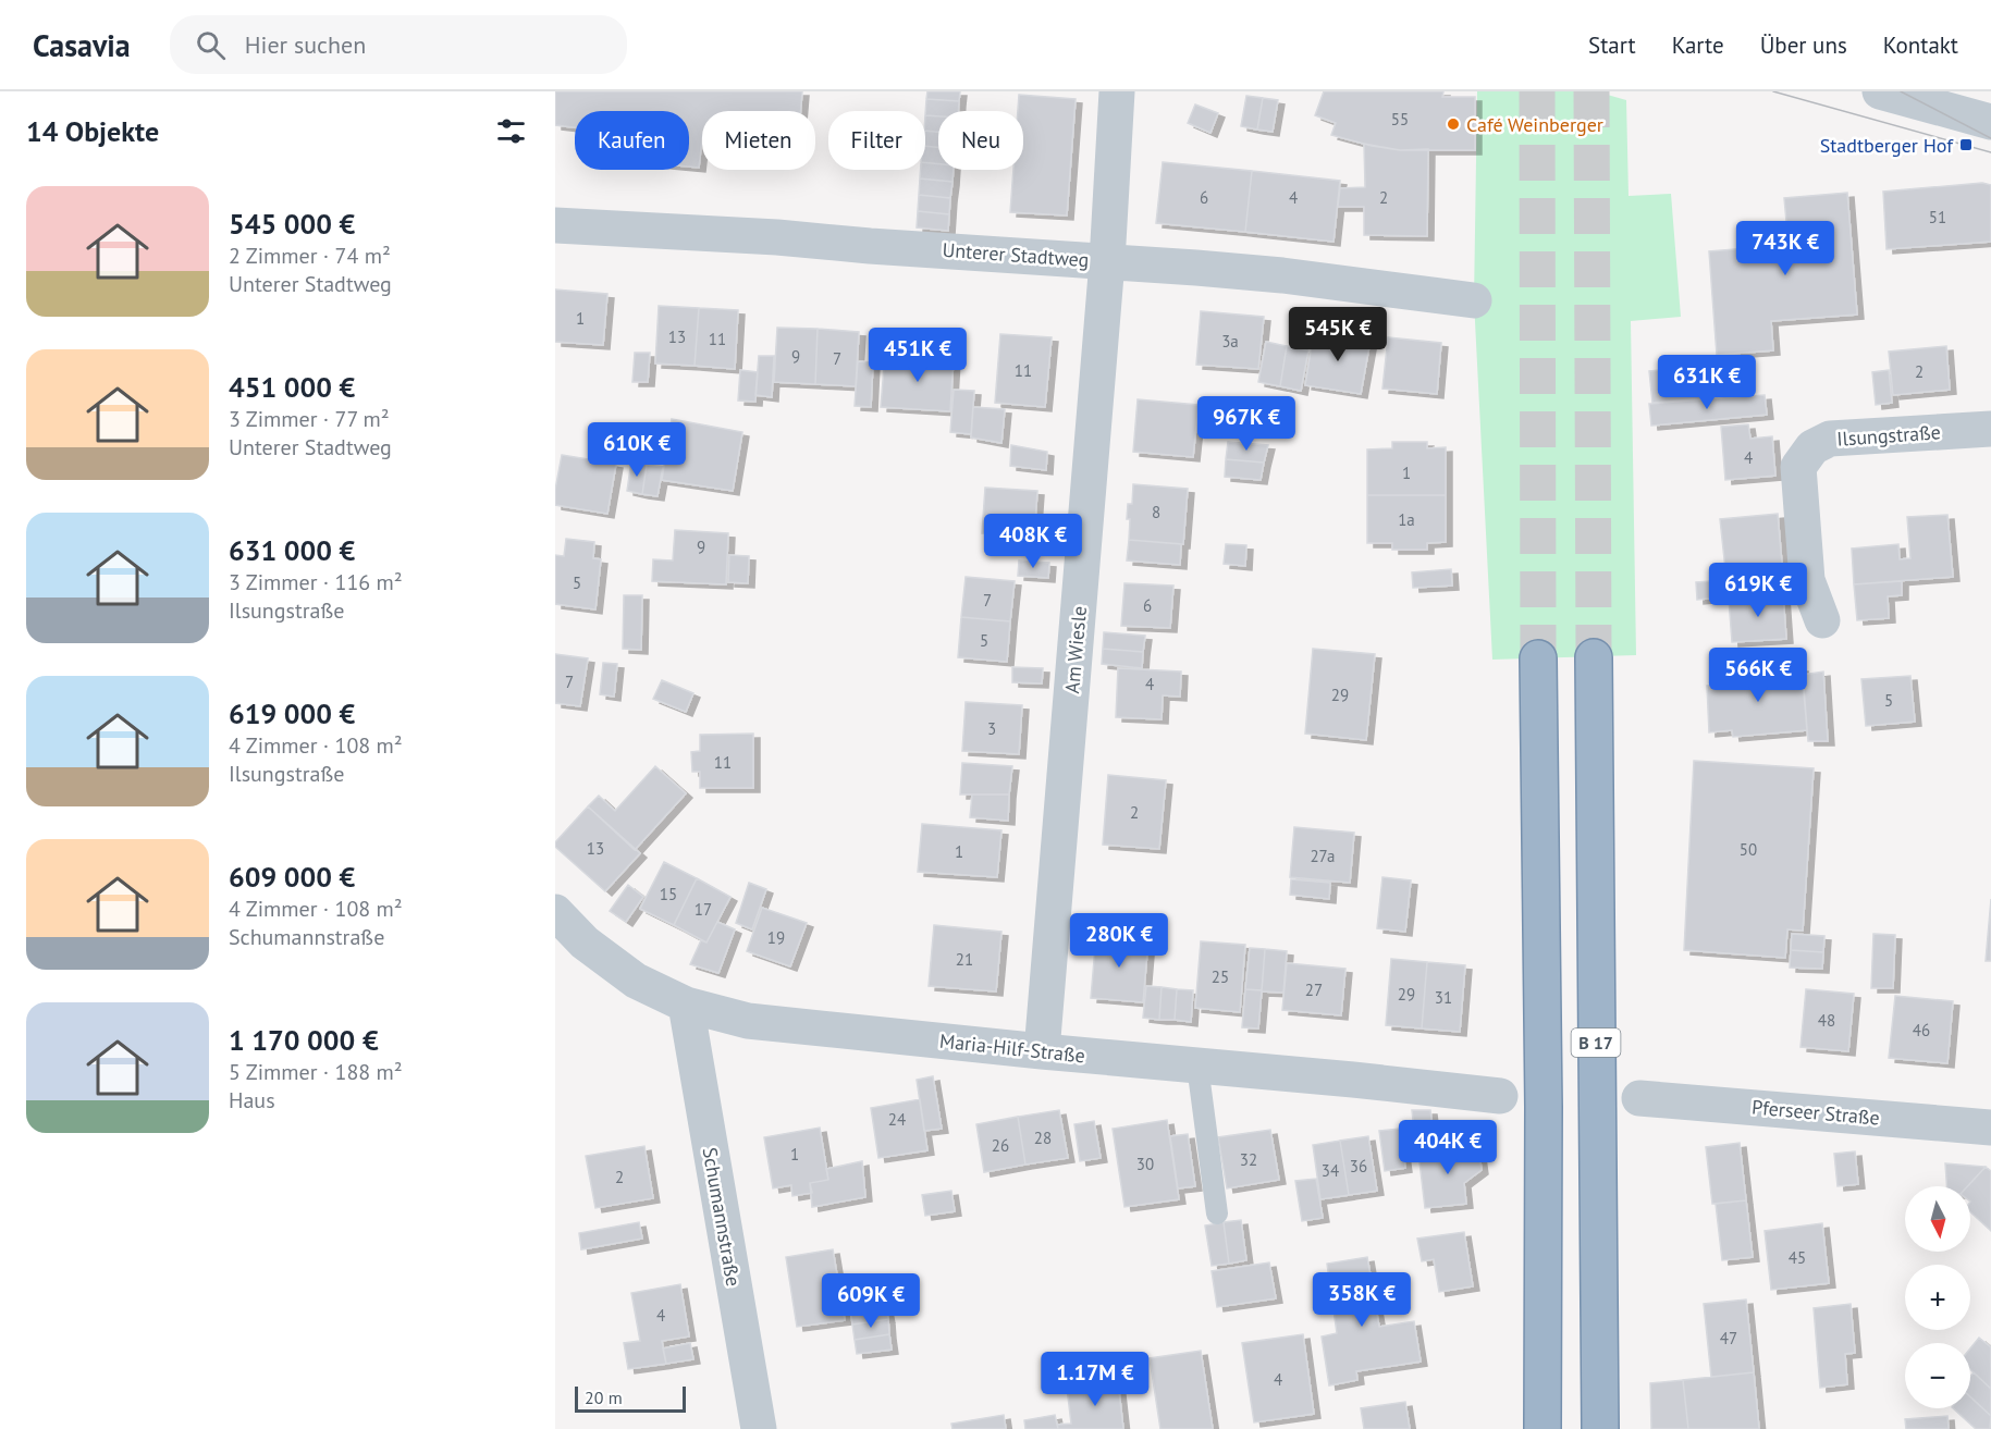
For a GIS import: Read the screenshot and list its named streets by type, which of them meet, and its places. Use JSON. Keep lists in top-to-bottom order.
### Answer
{
  "streets": {
    "highway": ["B 17"],
    "street": [
      "Unterer Stadtweg",
      "Ilsungstraße",
      "Am Wiesle",
      "Maria-Hilf-Straße",
      "Pferseer Straße",
      "Schumannstraße"
    ]
  },
  "crossings": [
    ["Unterer Stadtweg", "Am Wiesle"],
    ["Am Wiesle", "Maria-Hilf-Straße"],
    ["Maria-Hilf-Straße", "Schumannstraße"]
  ],
  "places": {
    "other": ["Café Weinberger"],
    "transit": ["Stadtberger Hof"]
  },
  "house_numbers": [
    "55",
    "6",
    "4",
    "2",
    "51",
    "1",
    "13",
    "11",
    "3a",
    "9",
    "7",
    "11",
    "2",
    "4",
    "1",
    "8",
    "1a",
    "9",
    "5",
    "7",
    "6",
    "5",
    "7",
    "4",
    "29",
    "5",
    "3",
    "11",
    "2",
    "13",
    "50",
    "1",
    "27a",
    "15",
    "17",
    "19",
    "21",
    "25",
    "27",
    "29",
    "31",
    "48",
    "46",
    "24",
    "28",
    "26",
    "1",
    "32",
    "30",
    "36",
    "34",
    "2",
    "45",
    "4",
    "47",
    "4"
  ],
  "scale_bar": "20 m",
  "north": "bottom",
  "page": {
    "header": "Casavia",
    "search": "Hier suchen",
    "nav": [
      "Start",
      "Karte",
      "Über uns",
      "Kontakt"
    ],
    "heading": "14 Objekte",
    "chip": [
      "Kaufen",
      "Mieten",
      "Filter",
      "Neu"
    ],
    "list": [
      {
        "name": "545 000 €",
        "note": "2 Zimmer · 74 m² · Unterer Stadtweg"
      },
      {
        "name": "451 000 €",
        "note": "3 Zimmer · 77 m² · Unterer Stadtweg"
      },
      {
        "name": "631 000 €",
        "note": "3 Zimmer · 116 m² · Ilsungstraße"
      },
      {
        "name": "619 000 €",
        "note": "4 Zimmer · 108 m² · Ilsungstraße"
      },
      {
        "name": "609 000 €",
        "note": "4 Zimmer · 108 m² · Schumannstraße"
      },
      {
        "name": "1 170 000 €",
        "note": "5 Zimmer · 188 m² · Haus"
      }
    ],
    "price": [
      "743K €",
      "545K €",
      "451K €",
      "631K €",
      "967K €",
      "610K €",
      "408K €",
      "619K €",
      "566K €",
      "280K €",
      "404K €",
      "358K €",
      "609K €",
      "1.17M €"
    ],
    "map_buttons": ["+", "−"],
    "scale": "20 m"
  }
}
